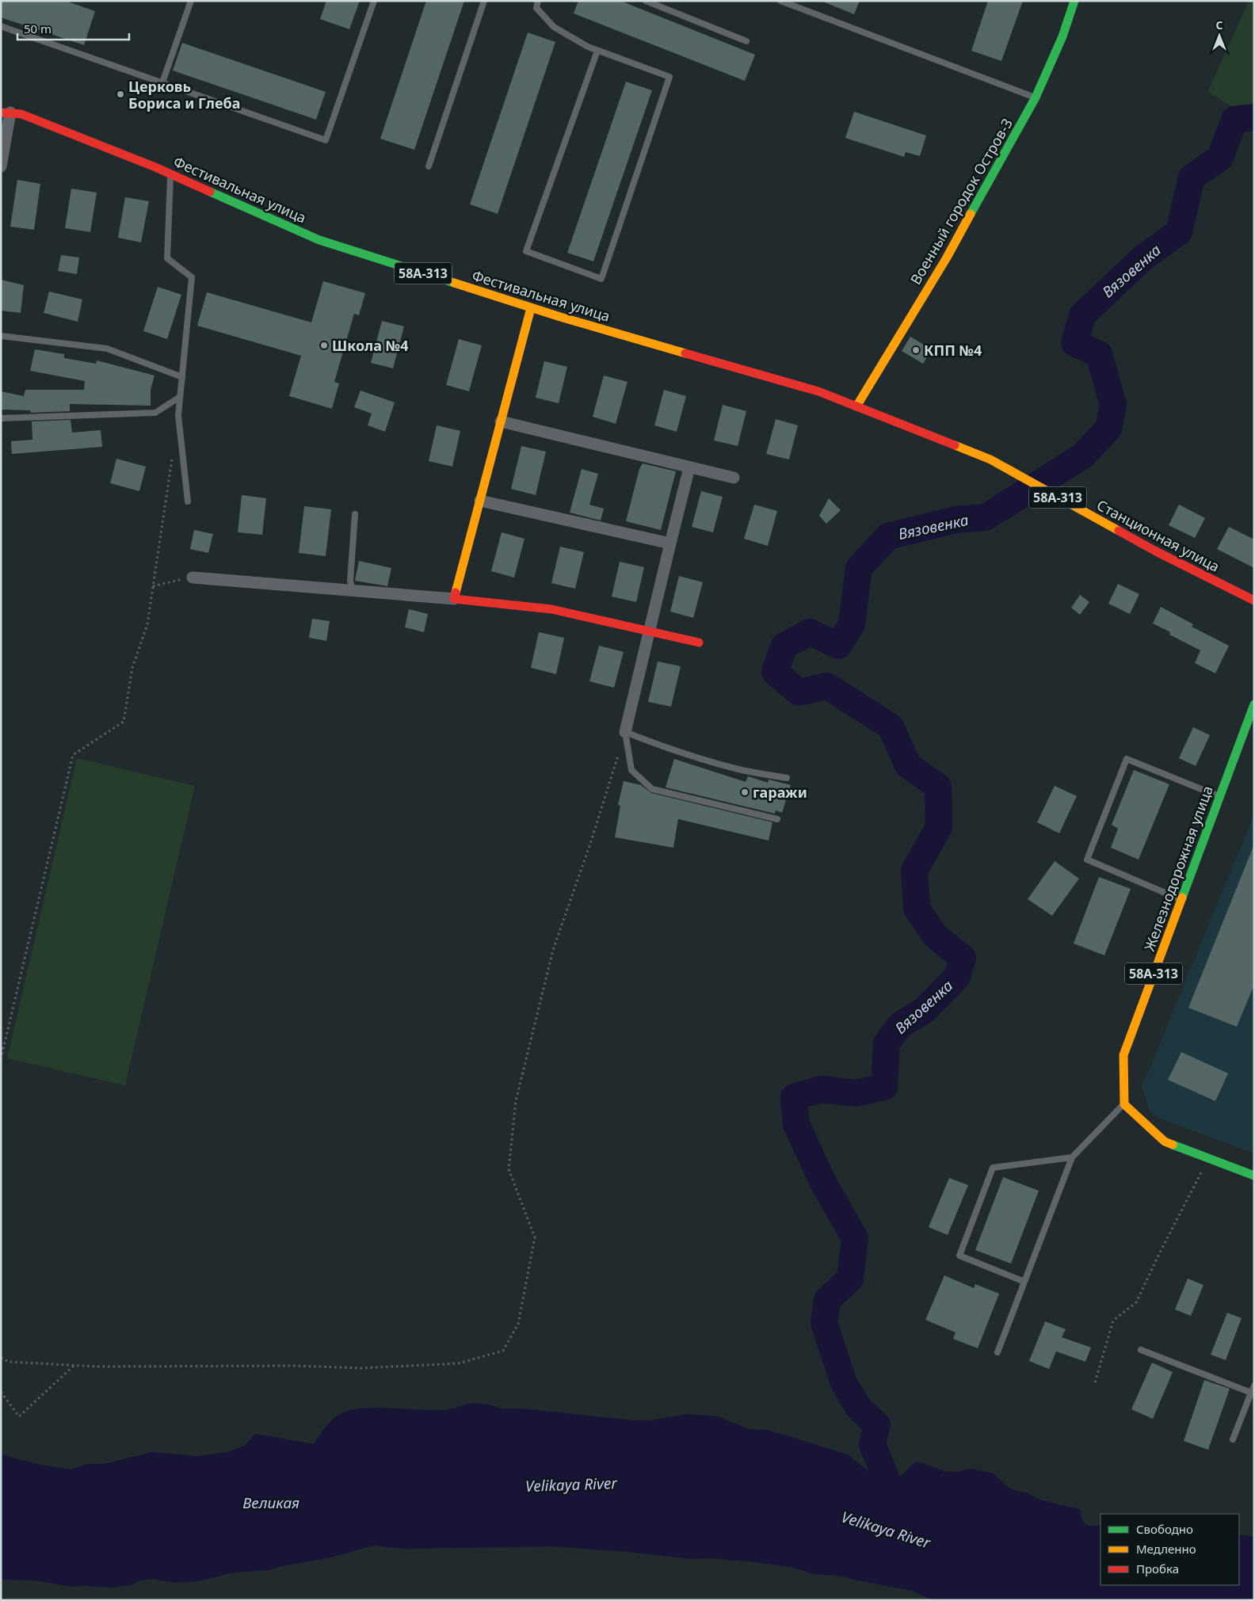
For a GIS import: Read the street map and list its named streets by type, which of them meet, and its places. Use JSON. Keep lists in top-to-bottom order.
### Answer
{
  "streets": {
    "main road": [
      "Фестивальная улица",
      "Военный городок Остров-3",
      "58А-313",
      "Станционная улица",
      "Железнодорожная улица"
    ]
  },
  "crossings": [
    ["Фестивальная улица", "Военный городок Остров-3"],
    ["Фестивальная улица", "Станционная улица"],
    ["Военный городок Остров-3", "Станционная улица"]
  ],
  "water": ["Вязовенка", "Velikaya River", "Великая"],
  "places": [
    "Церковь Бориса и Глеба",
    "Школа №4",
    "КПП №4",
    "гаражи"
  ],
  "legend": ["Свободно", "Медленно", "Пробка"],
  "scale_bar": "50 m",
  "north": "top"
}
